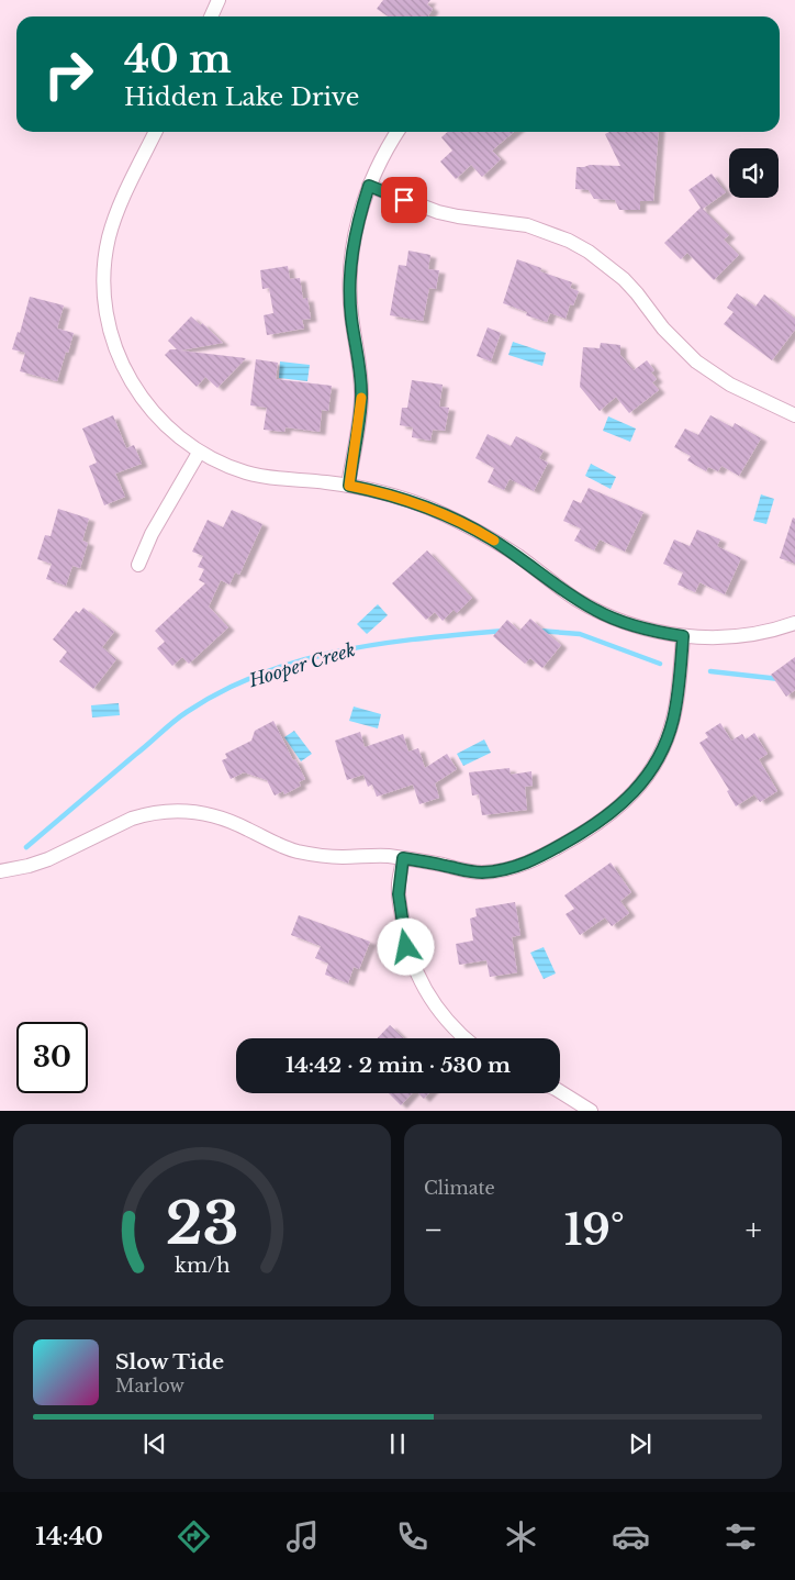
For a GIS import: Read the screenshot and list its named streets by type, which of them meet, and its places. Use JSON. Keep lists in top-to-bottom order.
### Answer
{
  "water": ["Hooper Creek"],
  "page": {
    "turn": ["40 m", "Hidden Lake Drive"],
    "limit": "30",
    "trip": "14:42 · 2 min · 530 m",
    "tile": "Climate",
    "heat": ["−", "19°", "+"],
    "song": ["Slow Tide", "Marlow"],
    "tabs": "14:40",
    "gauge": ["23", "km/h"]
  }
}
